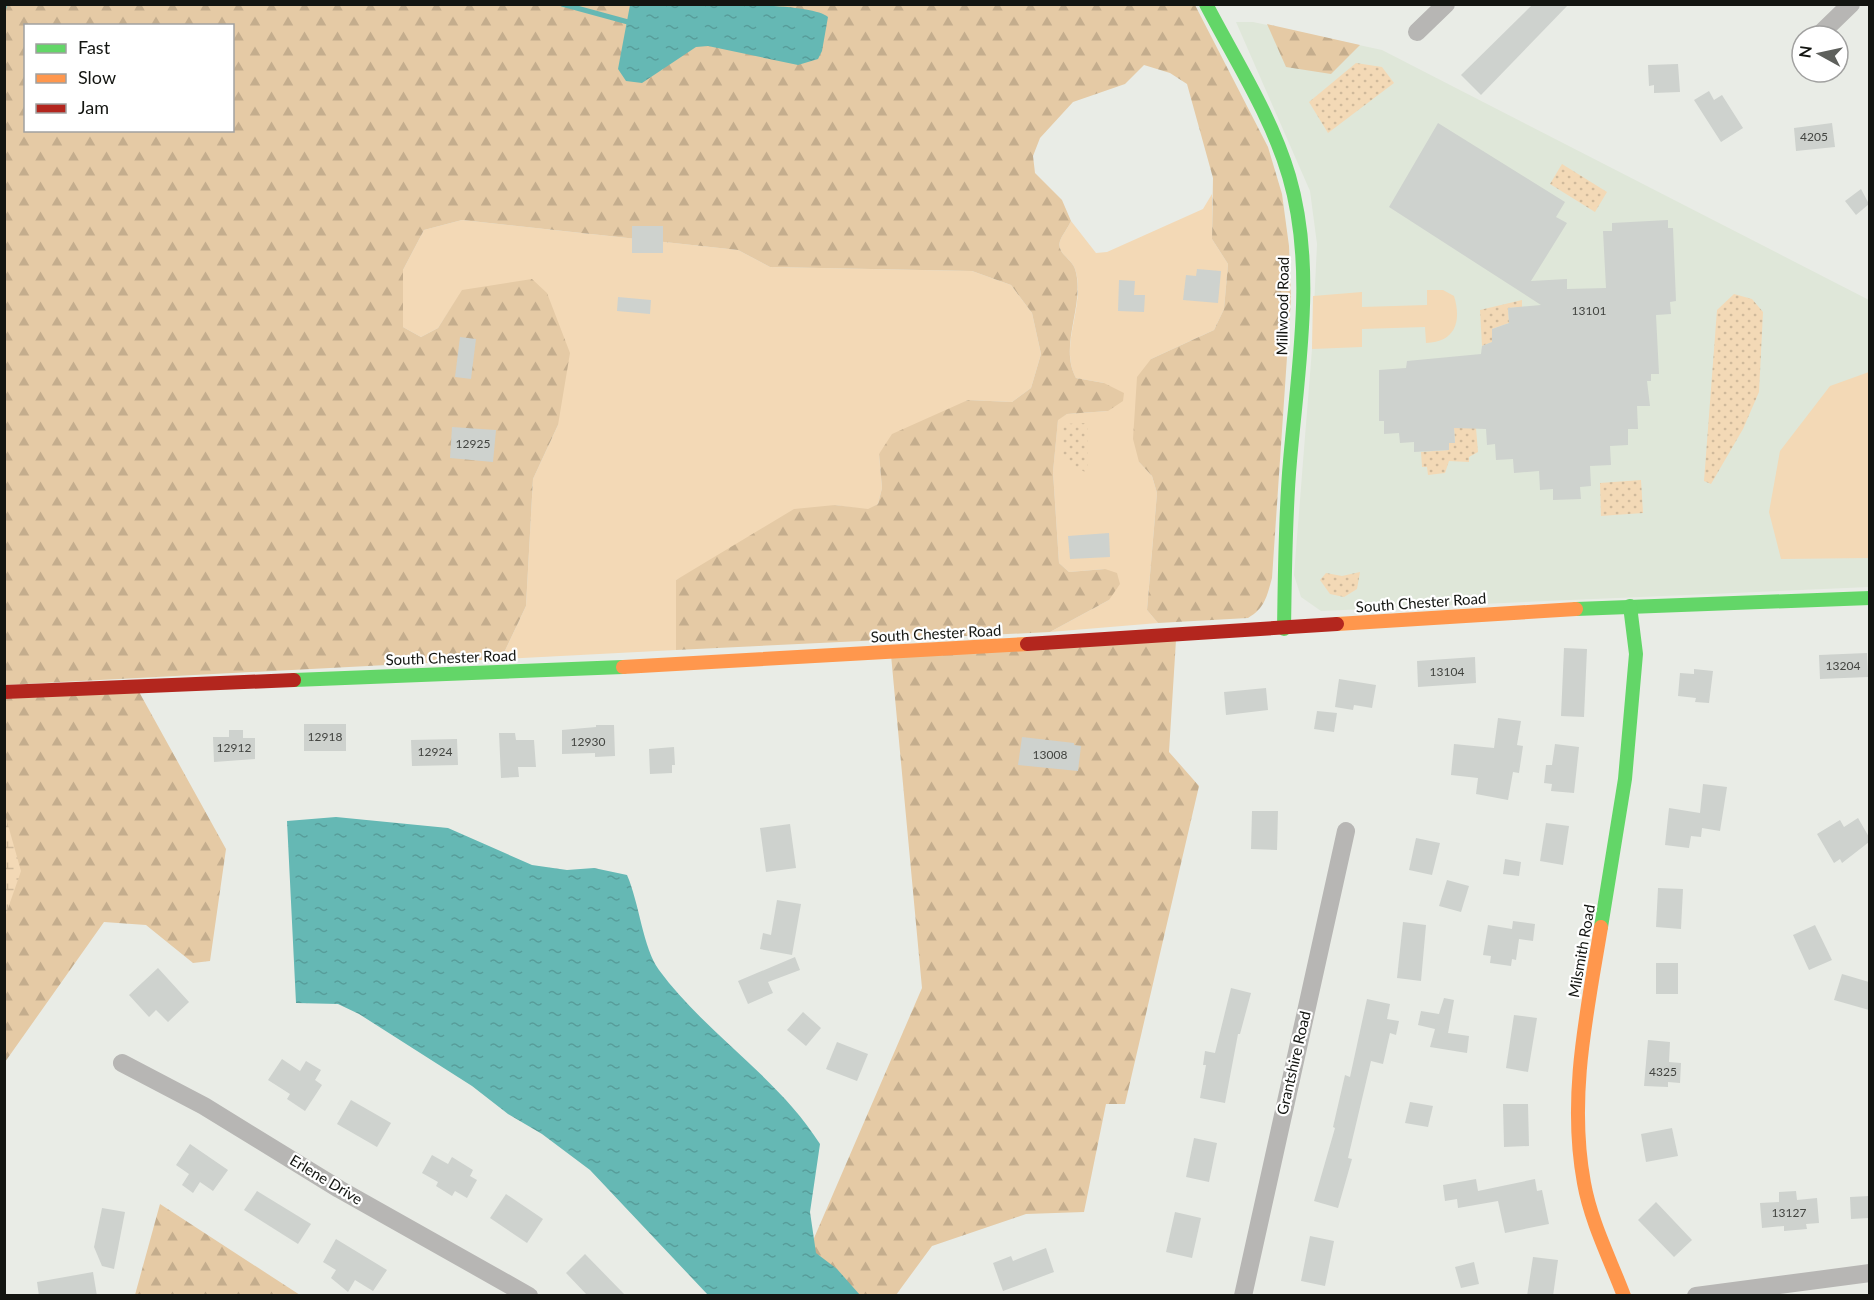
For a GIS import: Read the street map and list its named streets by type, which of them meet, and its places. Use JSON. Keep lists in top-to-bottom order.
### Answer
{
  "streets": {
    "street": [
      "Millwood Road",
      "South Chester Road",
      "Milsmith Road",
      "Grantshire Road",
      "Erlene Drive"
    ]
  },
  "crossings": [
    ["Millwood Road", "South Chester Road"],
    ["South Chester Road", "Milsmith Road"]
  ],
  "house_numbers": [
    "4205",
    "13101",
    "12925",
    "13204",
    "13104",
    "12918",
    "12930",
    "12912",
    "12924",
    "13008",
    "4325",
    "13127"
  ],
  "legend": ["Fast", "Slow", "Jam"],
  "north": "left"
}
